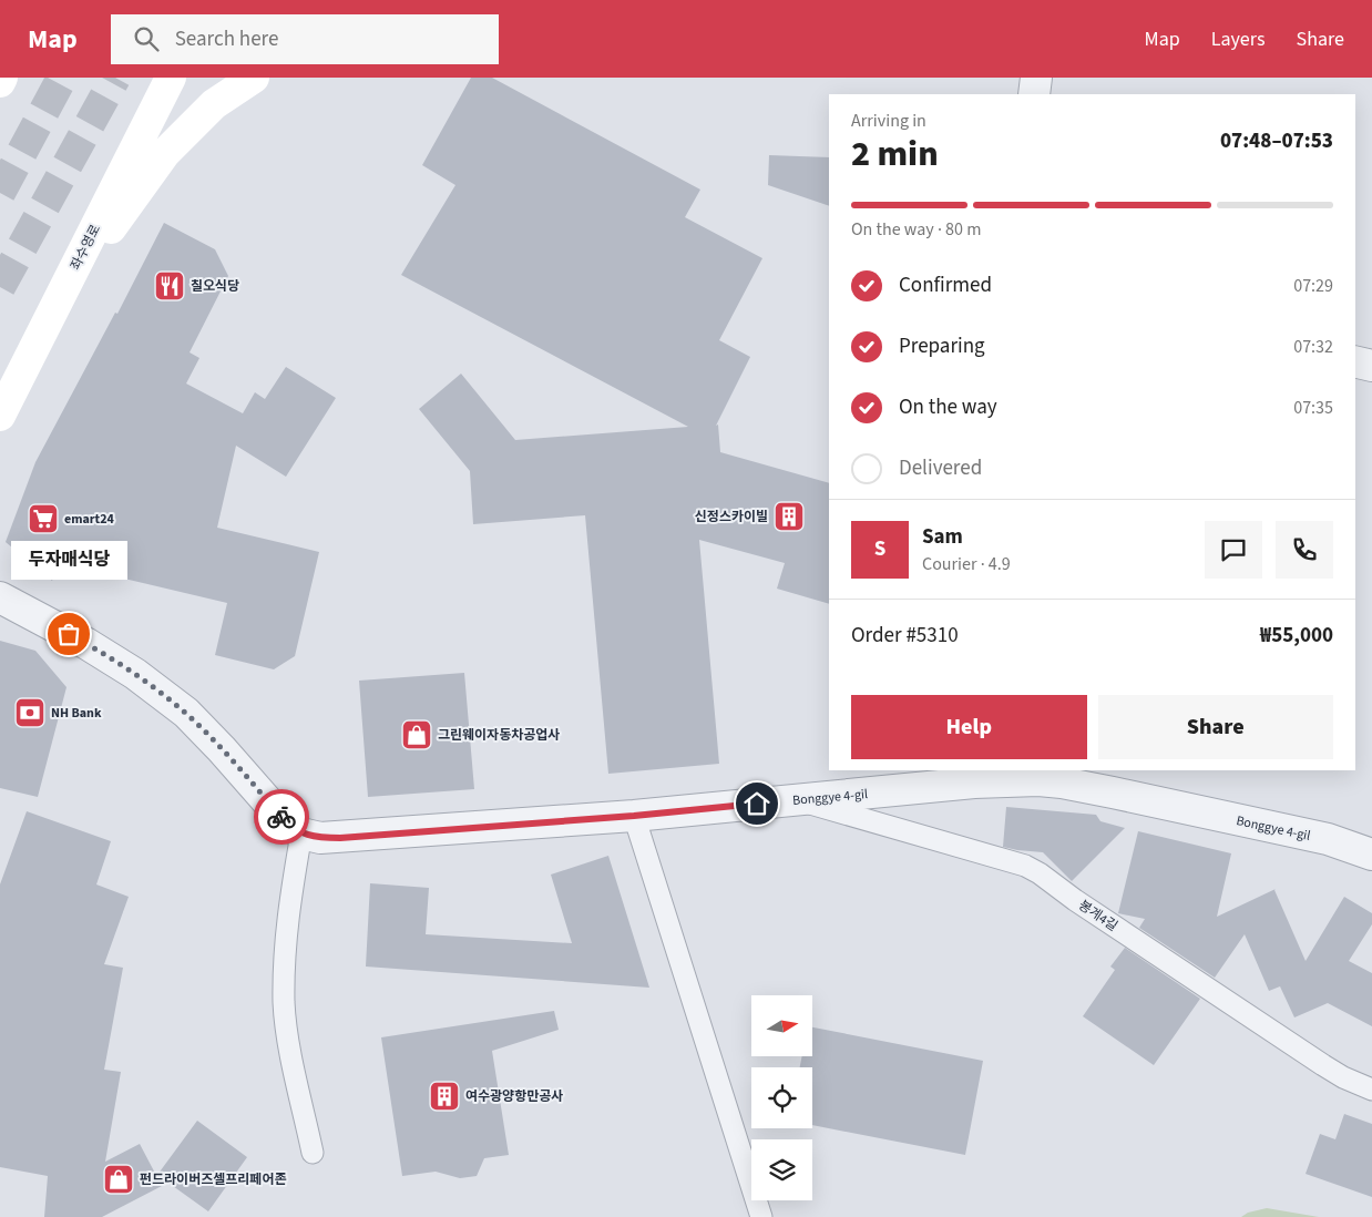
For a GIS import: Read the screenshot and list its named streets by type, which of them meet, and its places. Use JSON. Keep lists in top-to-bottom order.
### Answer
{
  "streets": {
    "street": ["좌수영로", "Bonggye 4-gil"],
    "lane": ["봉계4길"]
  },
  "crossings": [
    ["Bonggye 4-gil", "봉계4길"]
  ],
  "places": {
    "restaurant": ["칠오식당"],
    "building": ["신정스카이빌", "여수광양항만공사"],
    "supermarket": ["emart24"],
    "other": ["두자매식당"],
    "bank": ["NH Bank"],
    "shop": ["그린웨이자동차공업사", "펀드라이버즈셀프리페어존"]
  },
  "north": "right",
  "page": {
    "header": "Map",
    "search": "Search here",
    "nav": ["Map", "Layers", "Share"],
    "heading": ["2 min", "Arriving in", "07:48–07:53"],
    "panel": [
      "Sam",
      "Courier · 4.9",
      "Order #5310",
      "₩55,000"
    ],
    "bar": "On the way · 80 m",
    "list": [
      ["Confirmed", "07:29"],
      ["Preparing", "07:32"],
      ["On the way", "07:35"],
      "Delivered"
    ],
    "round": "S",
    "bubble": "두자매식당",
    "buttons": ["Help", "Share"]
  }
}
